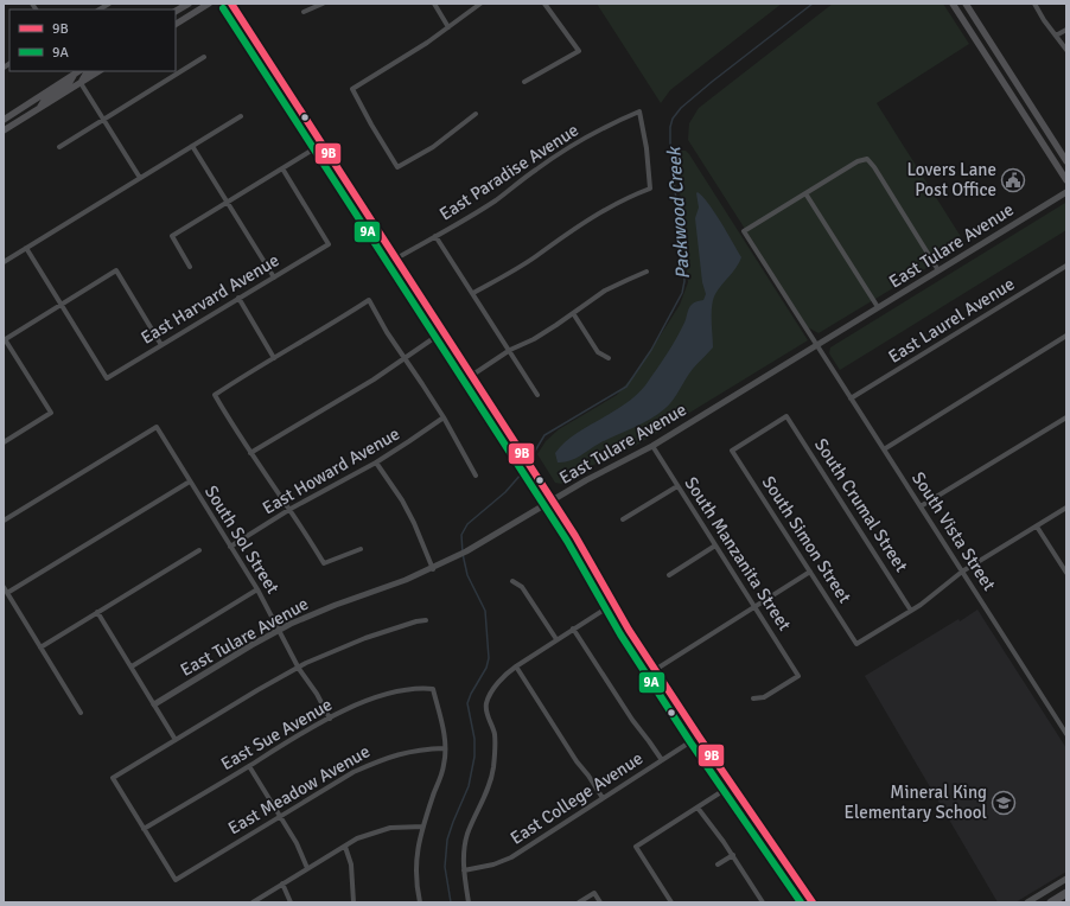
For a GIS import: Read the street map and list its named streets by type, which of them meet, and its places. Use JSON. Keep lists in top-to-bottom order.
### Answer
{
  "streets": {
    "street": [
      "East Paradise Avenue",
      "East Tulare Avenue",
      "East Harvard Avenue",
      "East Laurel Avenue",
      "East Howard Avenue",
      "South Crumal Street",
      "South Vista Street",
      "South Sol Street",
      "South Simon Street",
      "South Manzanita Street",
      "East Sue Avenue",
      "East Meadow Avenue",
      "East College Avenue"
    ]
  },
  "crossings": [
    ["East Tulare Avenue", "South Vista Street"],
    ["East Tulare Avenue", "South Sol Street"],
    ["East Tulare Avenue", "South Manzanita Street"],
    ["East Laurel Avenue", "South Vista Street"],
    ["East Howard Avenue", "South Sol Street"],
    ["South Crumal Street", "South Simon Street"],
    ["South Sol Street", "East Sue Avenue"],
    ["East Sue Avenue", "East Meadow Avenue"]
  ],
  "water": ["Packwood Creek"],
  "places": {
    "public building": ["Lovers Lane Post Office"],
    "school or university": ["Mineral King Elementary School"]
  },
  "lines": ["transit line 9B", "transit line 9A"],
  "legend": ["9B", "9A"]
}
